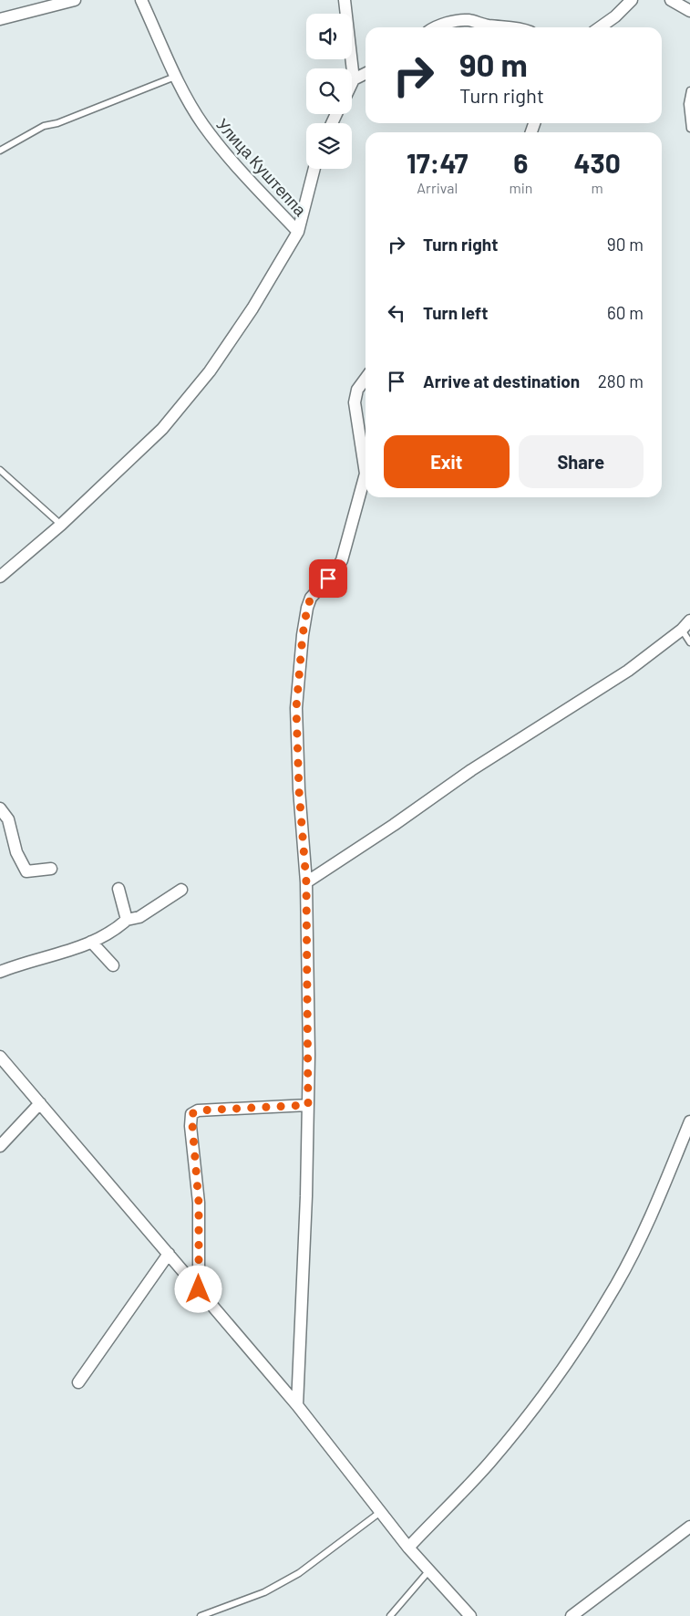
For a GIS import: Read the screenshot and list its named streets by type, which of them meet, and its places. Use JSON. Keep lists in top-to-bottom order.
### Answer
{
  "streets": {
    "street": ["Улица Куштеппа"]
  },
  "page": {
    "turn": ["90 m", "Turn right"],
    "eta": [
      "17:47",
      "Arrival",
      "6",
      "min",
      "430",
      "m"
    ],
    "list": [
      {
        "name": "Turn right",
        "value": "90 m"
      },
      {
        "name": "Turn left",
        "value": "60 m"
      },
      {
        "name": "Arrive at destination",
        "value": "280 m"
      }
    ],
    "buttons": ["Exit", "Share"]
  }
}
